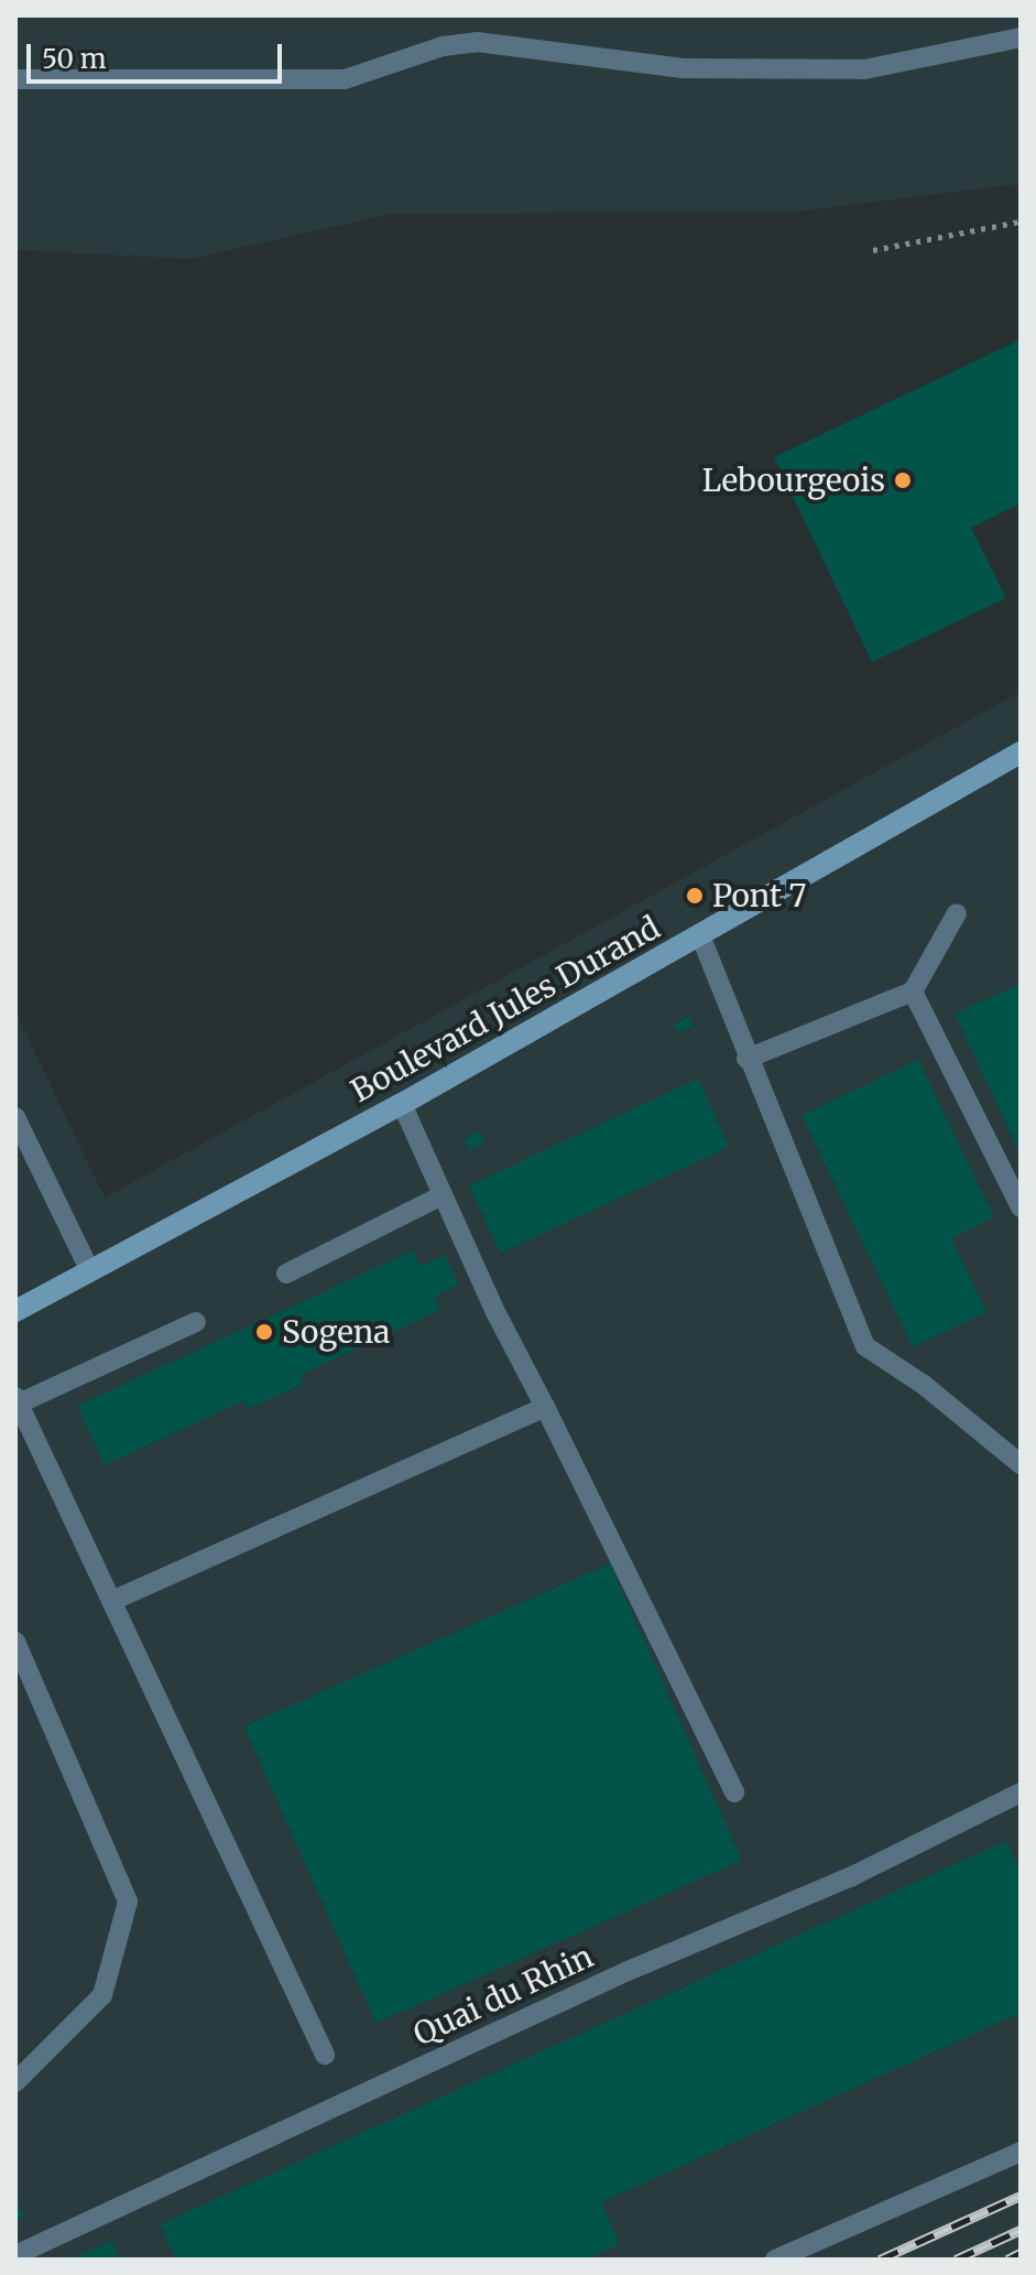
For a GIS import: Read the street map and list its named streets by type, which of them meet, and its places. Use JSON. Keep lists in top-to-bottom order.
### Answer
{
  "streets": {
    "main road": ["Boulevard Jules Durand"],
    "lane": ["Quai du Rhin"]
  },
  "places": ["Lebourgeois", "Pont 7", "Sogena"],
  "scale_bar": "50 m"
}
